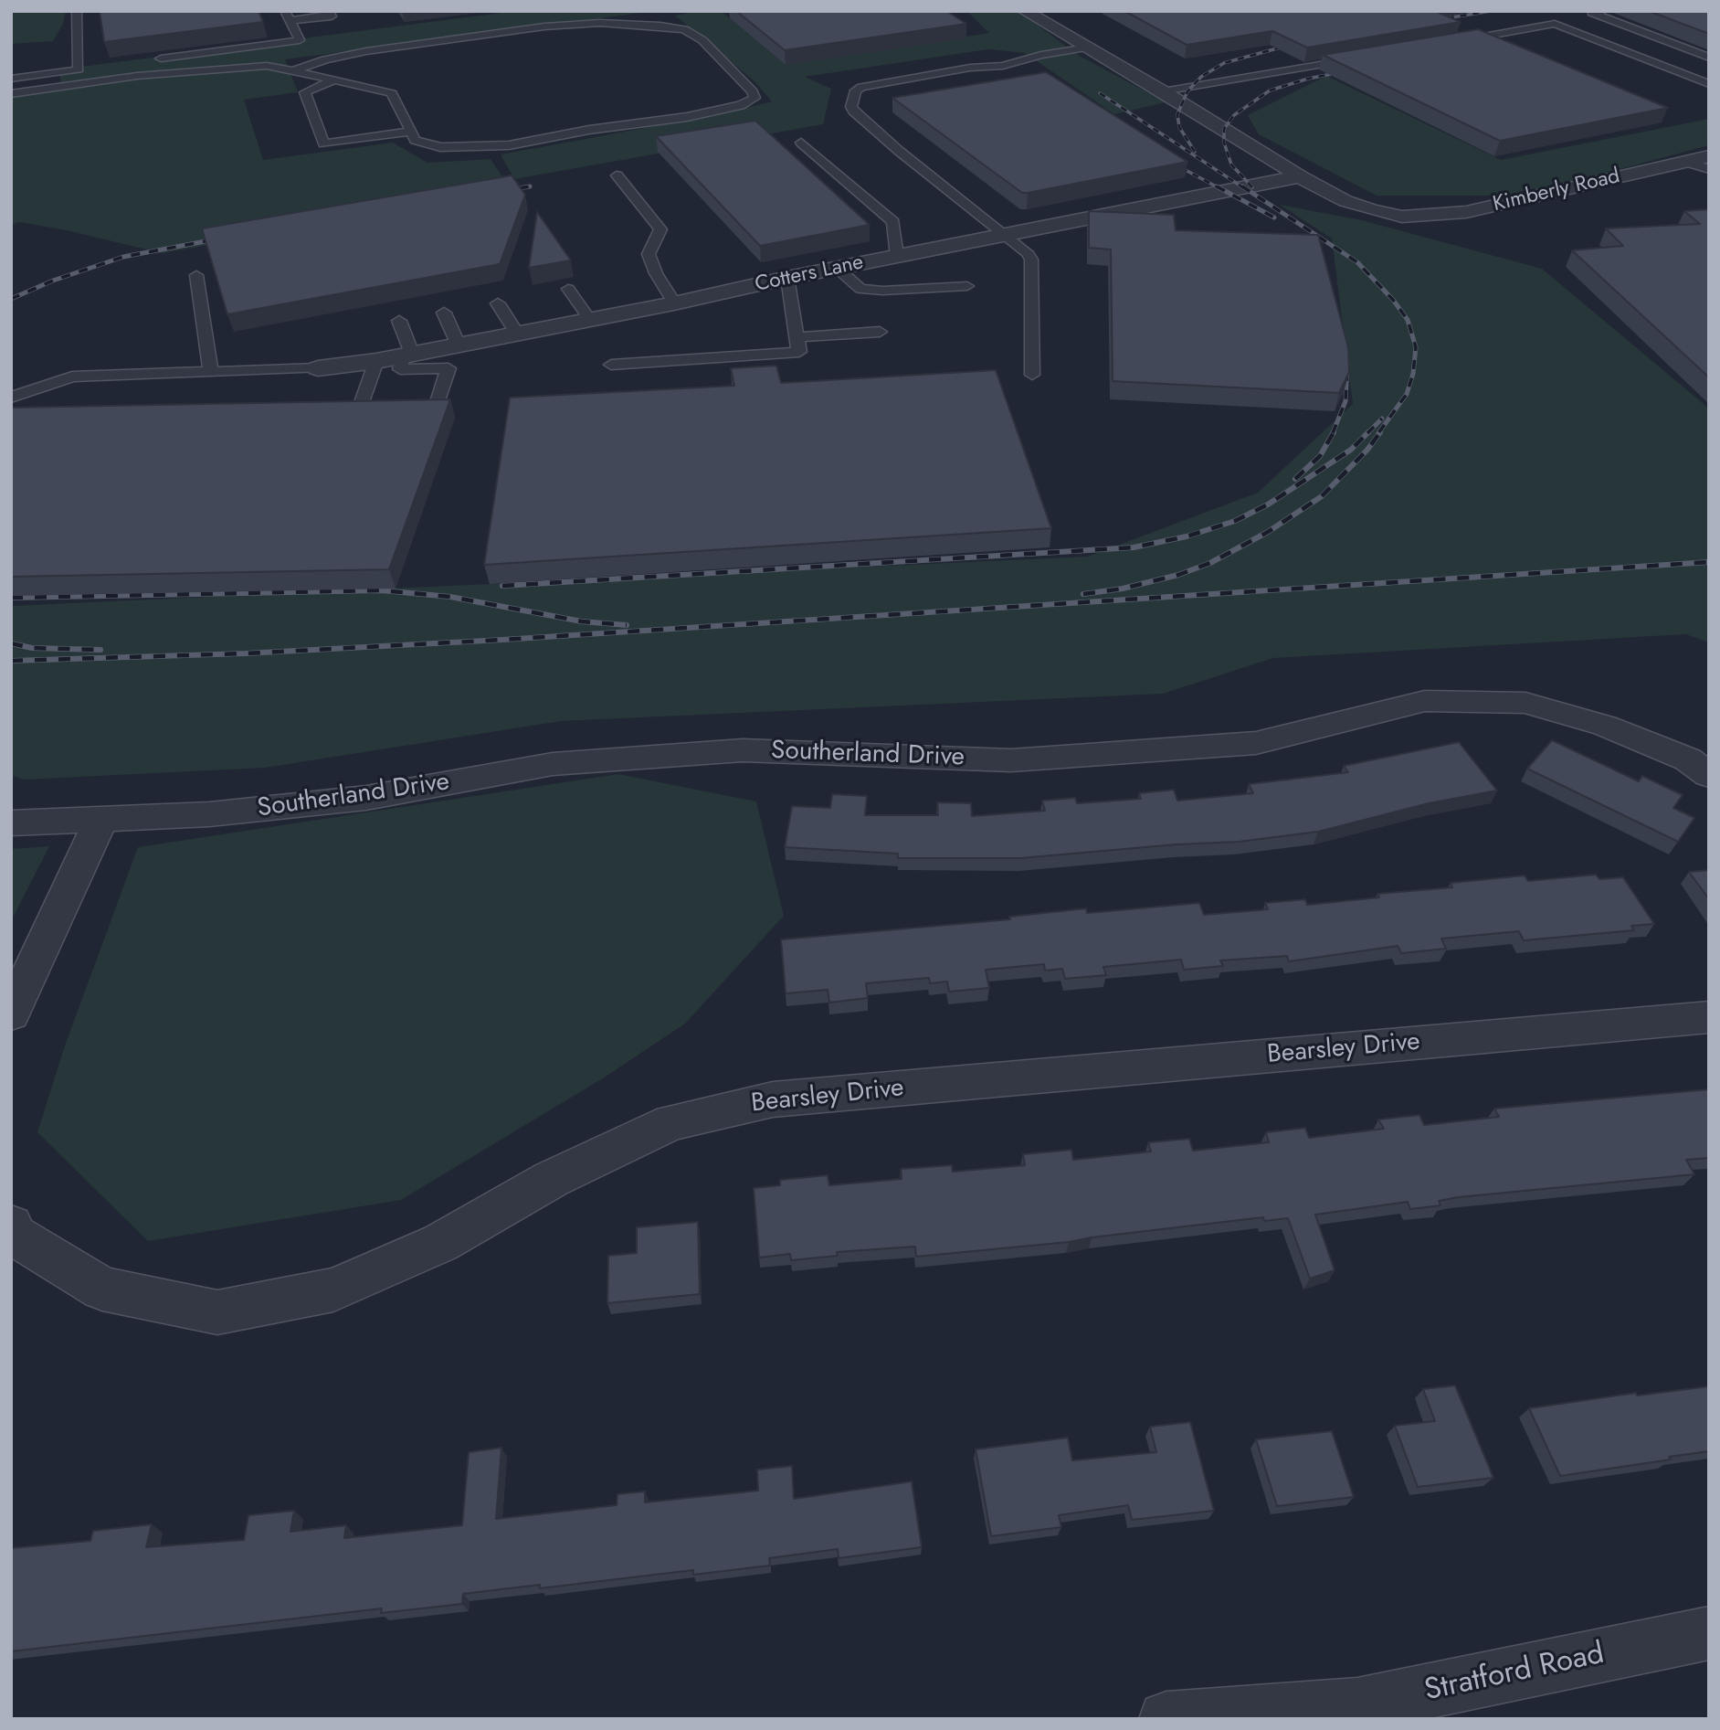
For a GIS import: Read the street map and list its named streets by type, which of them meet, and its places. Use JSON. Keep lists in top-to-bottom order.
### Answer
{
  "streets": {
    "street": [
      "Kimberly Road",
      "Cotters Lane",
      "Southerland Drive",
      "Bearsley Drive",
      "Stratford Road"
    ]
  },
  "crossings": [
    ["Kimberly Road", "Cotters Lane"]
  ]
}
